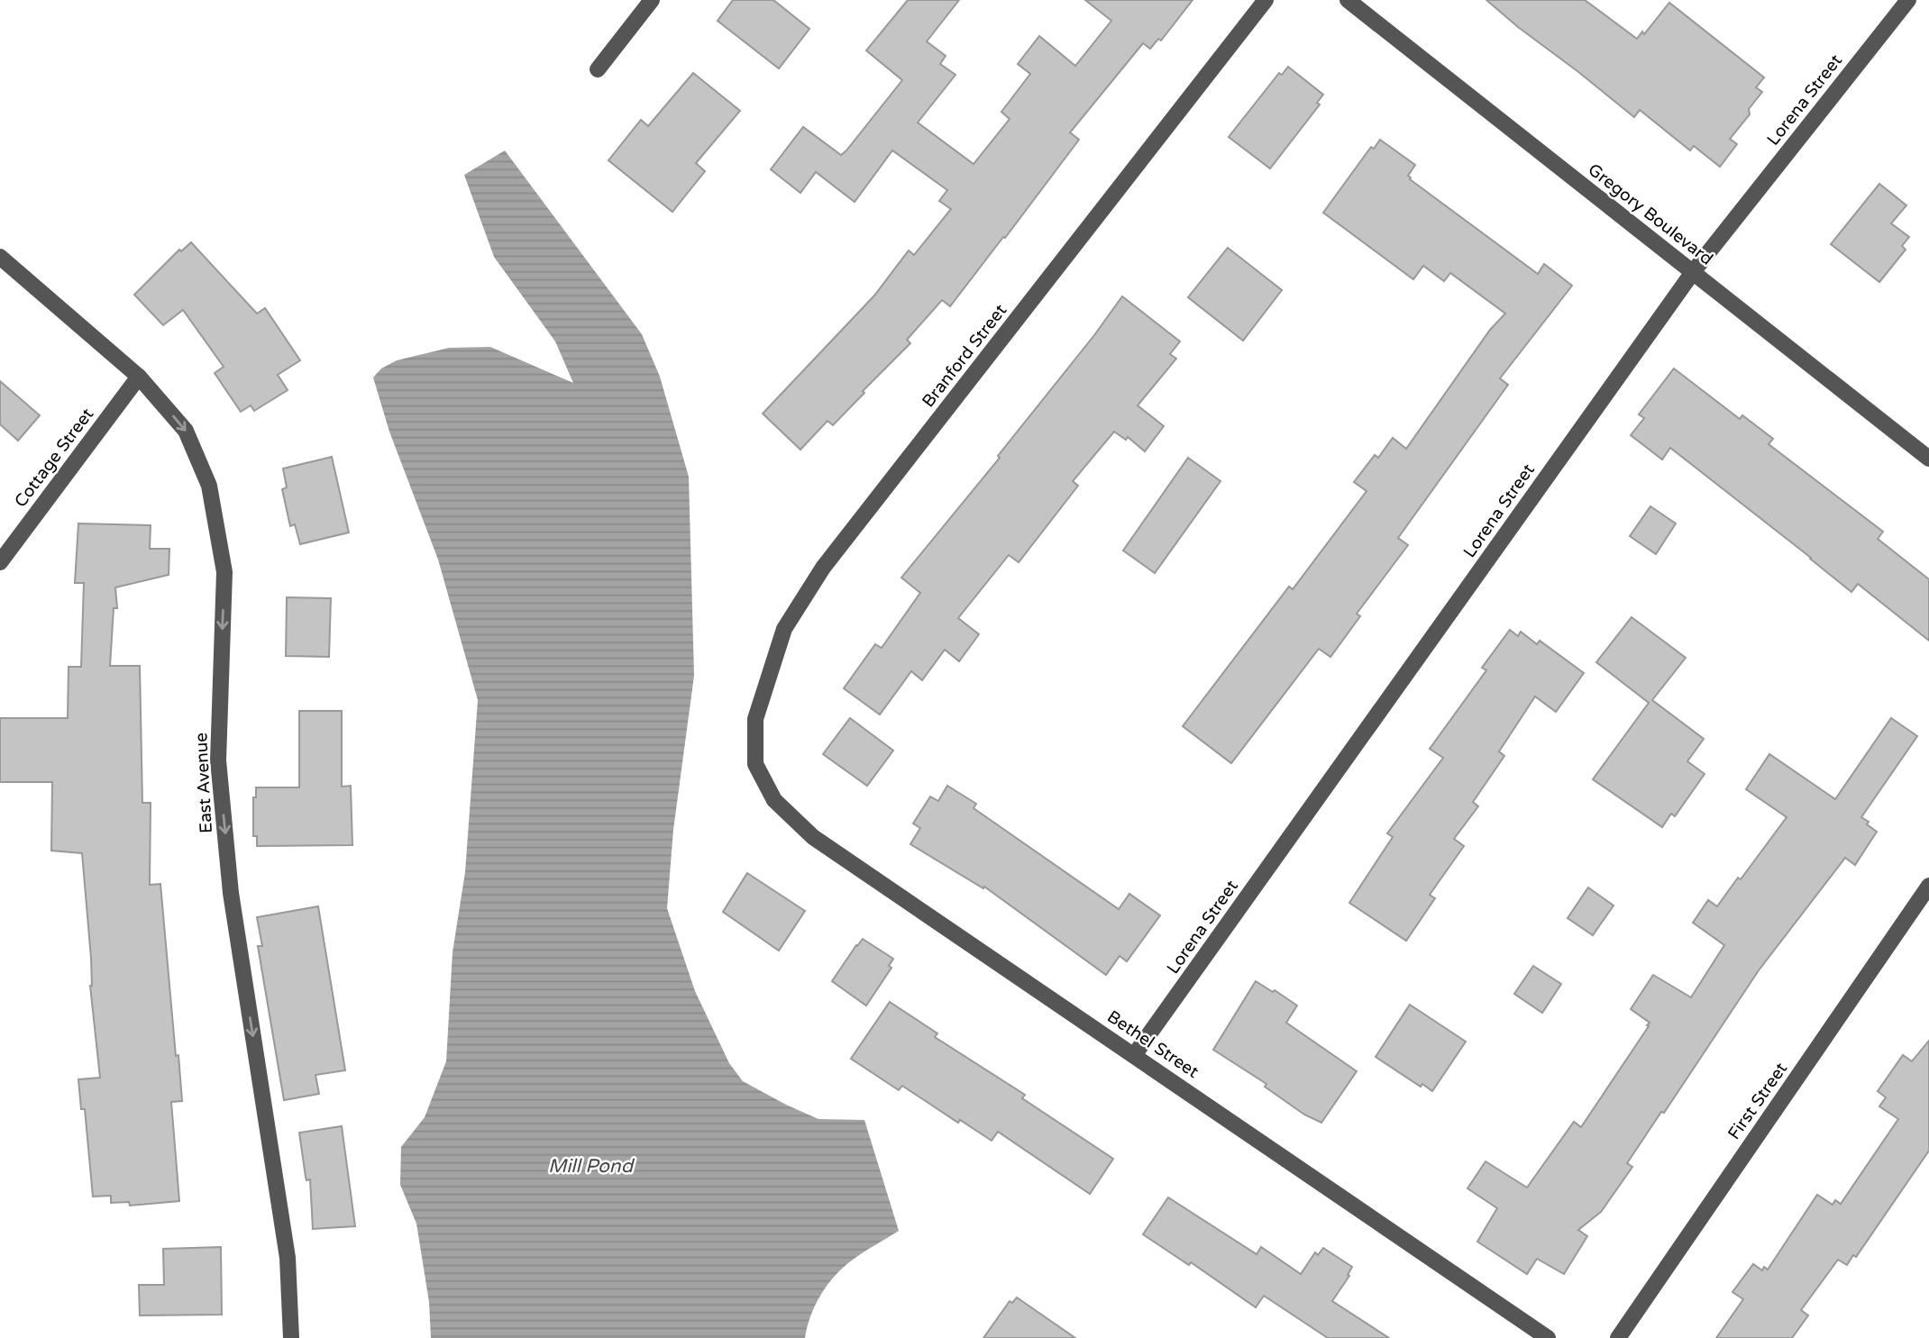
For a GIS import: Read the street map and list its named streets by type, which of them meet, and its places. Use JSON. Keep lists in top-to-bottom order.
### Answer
{
  "streets": {
    "street": [
      "Lorena Street",
      "Gregory Boulevard",
      "Branford Street",
      "Cottage Street",
      "East Avenue",
      "Bethel Street",
      "First Street"
    ]
  },
  "crossings": [
    ["Lorena Street", "Gregory Boulevard"],
    ["Lorena Street", "Bethel Street"],
    ["Branford Street", "Bethel Street"],
    ["Cottage Street", "East Avenue"]
  ],
  "one_way": ["East Avenue"],
  "water": ["Mill Pond"]
}
